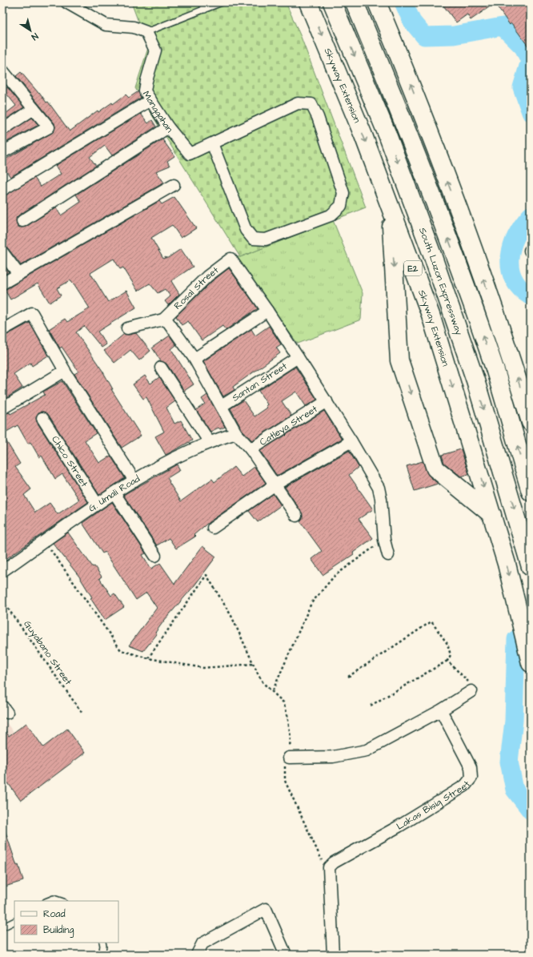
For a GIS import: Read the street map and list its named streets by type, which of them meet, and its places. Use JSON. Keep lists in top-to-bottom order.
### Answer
{
  "streets": {
    "highway": ["Skyway Extension", "E2", "South Luzon Expressway"],
    "street": [
      "Manggahan",
      "Rosal Street",
      "Santan Street",
      "Catleya Street",
      "Chico Street",
      "G. Umali Road",
      "Lakas Bisig Street"
    ],
    "path": ["Guyabano Street"]
  },
  "crossings": [
    ["Chico Street", "G. Umali Road"]
  ],
  "legend": ["Road", "Building"],
  "north": "bottom right"
}
